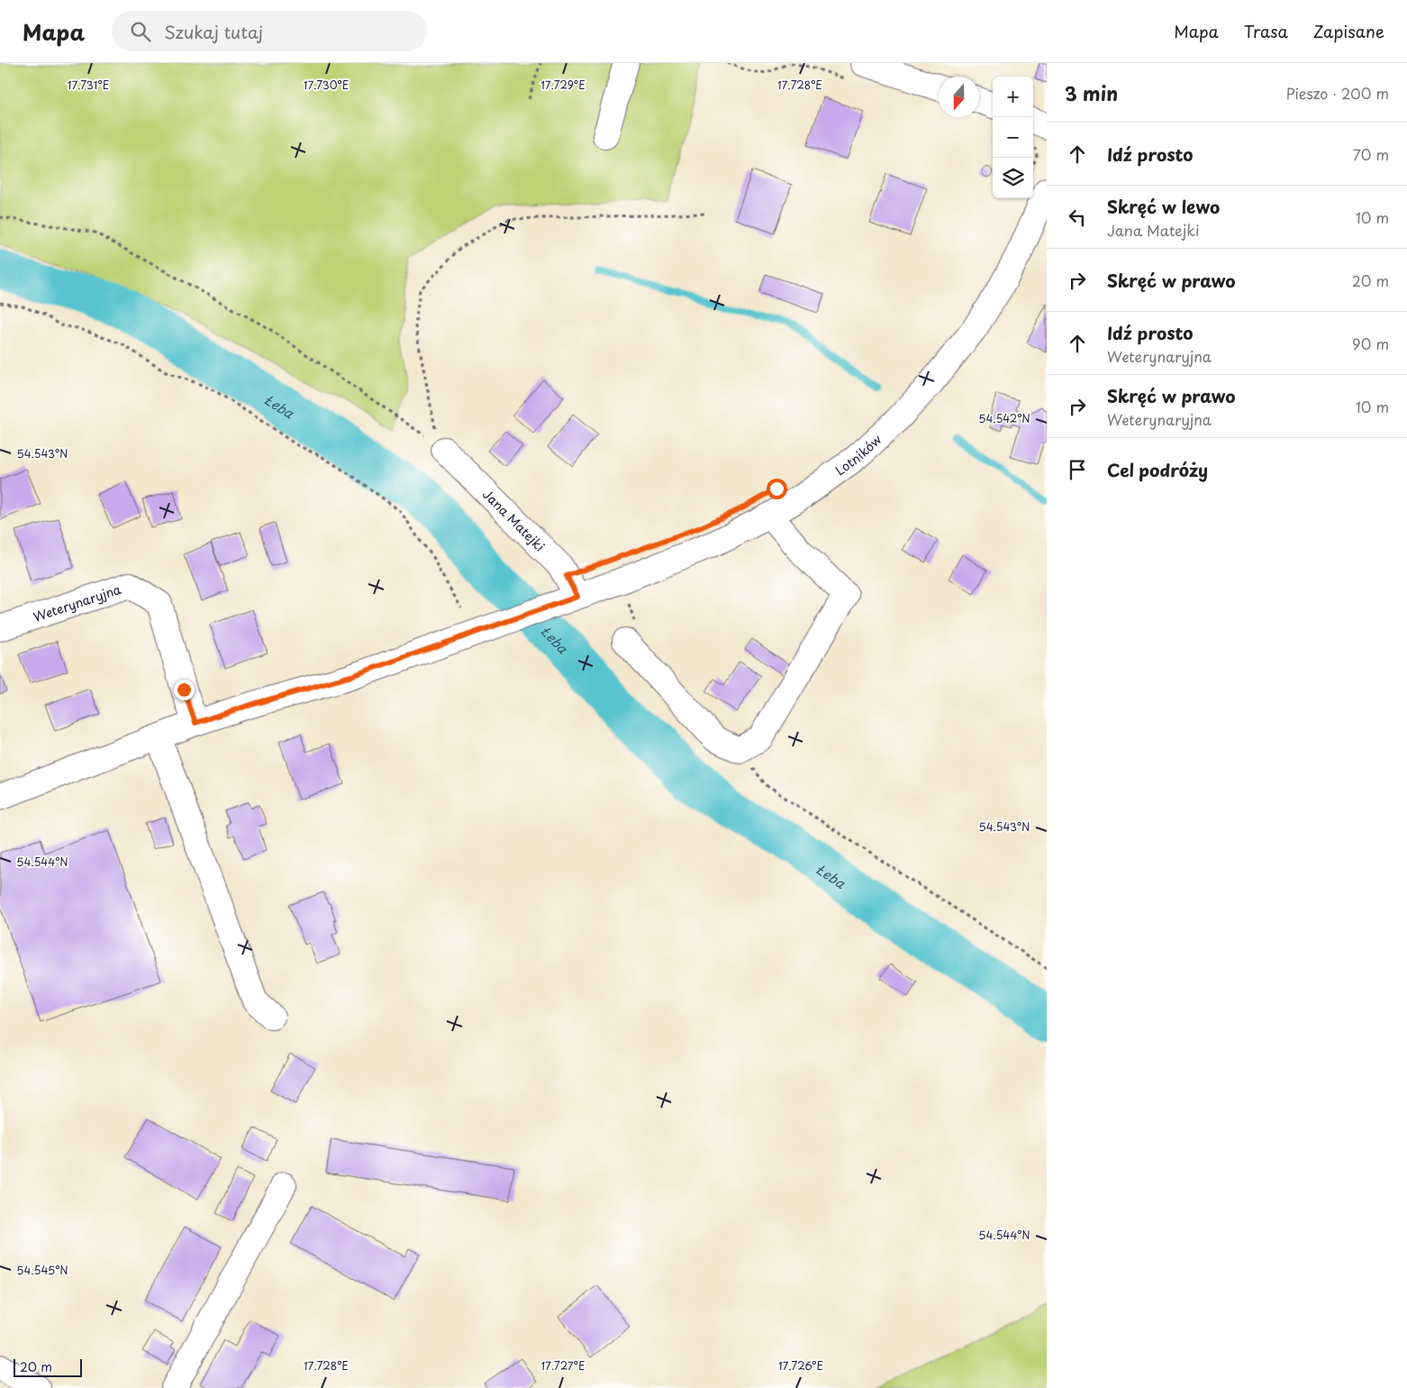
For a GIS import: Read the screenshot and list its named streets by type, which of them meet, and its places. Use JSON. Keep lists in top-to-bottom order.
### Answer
{
  "streets": {
    "street": ["Lotników", "Jana Matejki", "Weterynaryjna"]
  },
  "crossings": [
    ["Lotników", "Jana Matejki"],
    ["Lotników", "Weterynaryjna"]
  ],
  "water": ["Łeba"],
  "scale_bar": "20 m",
  "north": "bottom",
  "page": {
    "header": "Mapa",
    "search": "Szukaj tutaj",
    "nav": ["Mapa", "Trasa", "Zapisane"],
    "heading": ["3 min", "Pieszo · 200 m"],
    "map_buttons": ["+", "−"],
    "list": [
      ["Idź prosto", "70 m"],
      ["Skręć w lewo", "Jana Matejki", "10 m"],
      ["Skręć w prawo", "20 m"],
      ["Idź prosto", "Weterynaryjna", "90 m"],
      ["Skręć w prawo", "Weterynaryjna", "10 m"],
      "Cel podróży"
    ],
    "scale": "20 m"
  },
  "coordinates": [
    "17.731°E",
    "17.730°E",
    "17.729°E",
    "17.728°E",
    "54.542°N",
    "54.543°N",
    "54.544°N",
    "54.545°N",
    "17.727°E",
    "17.726°E"
  ]
}
